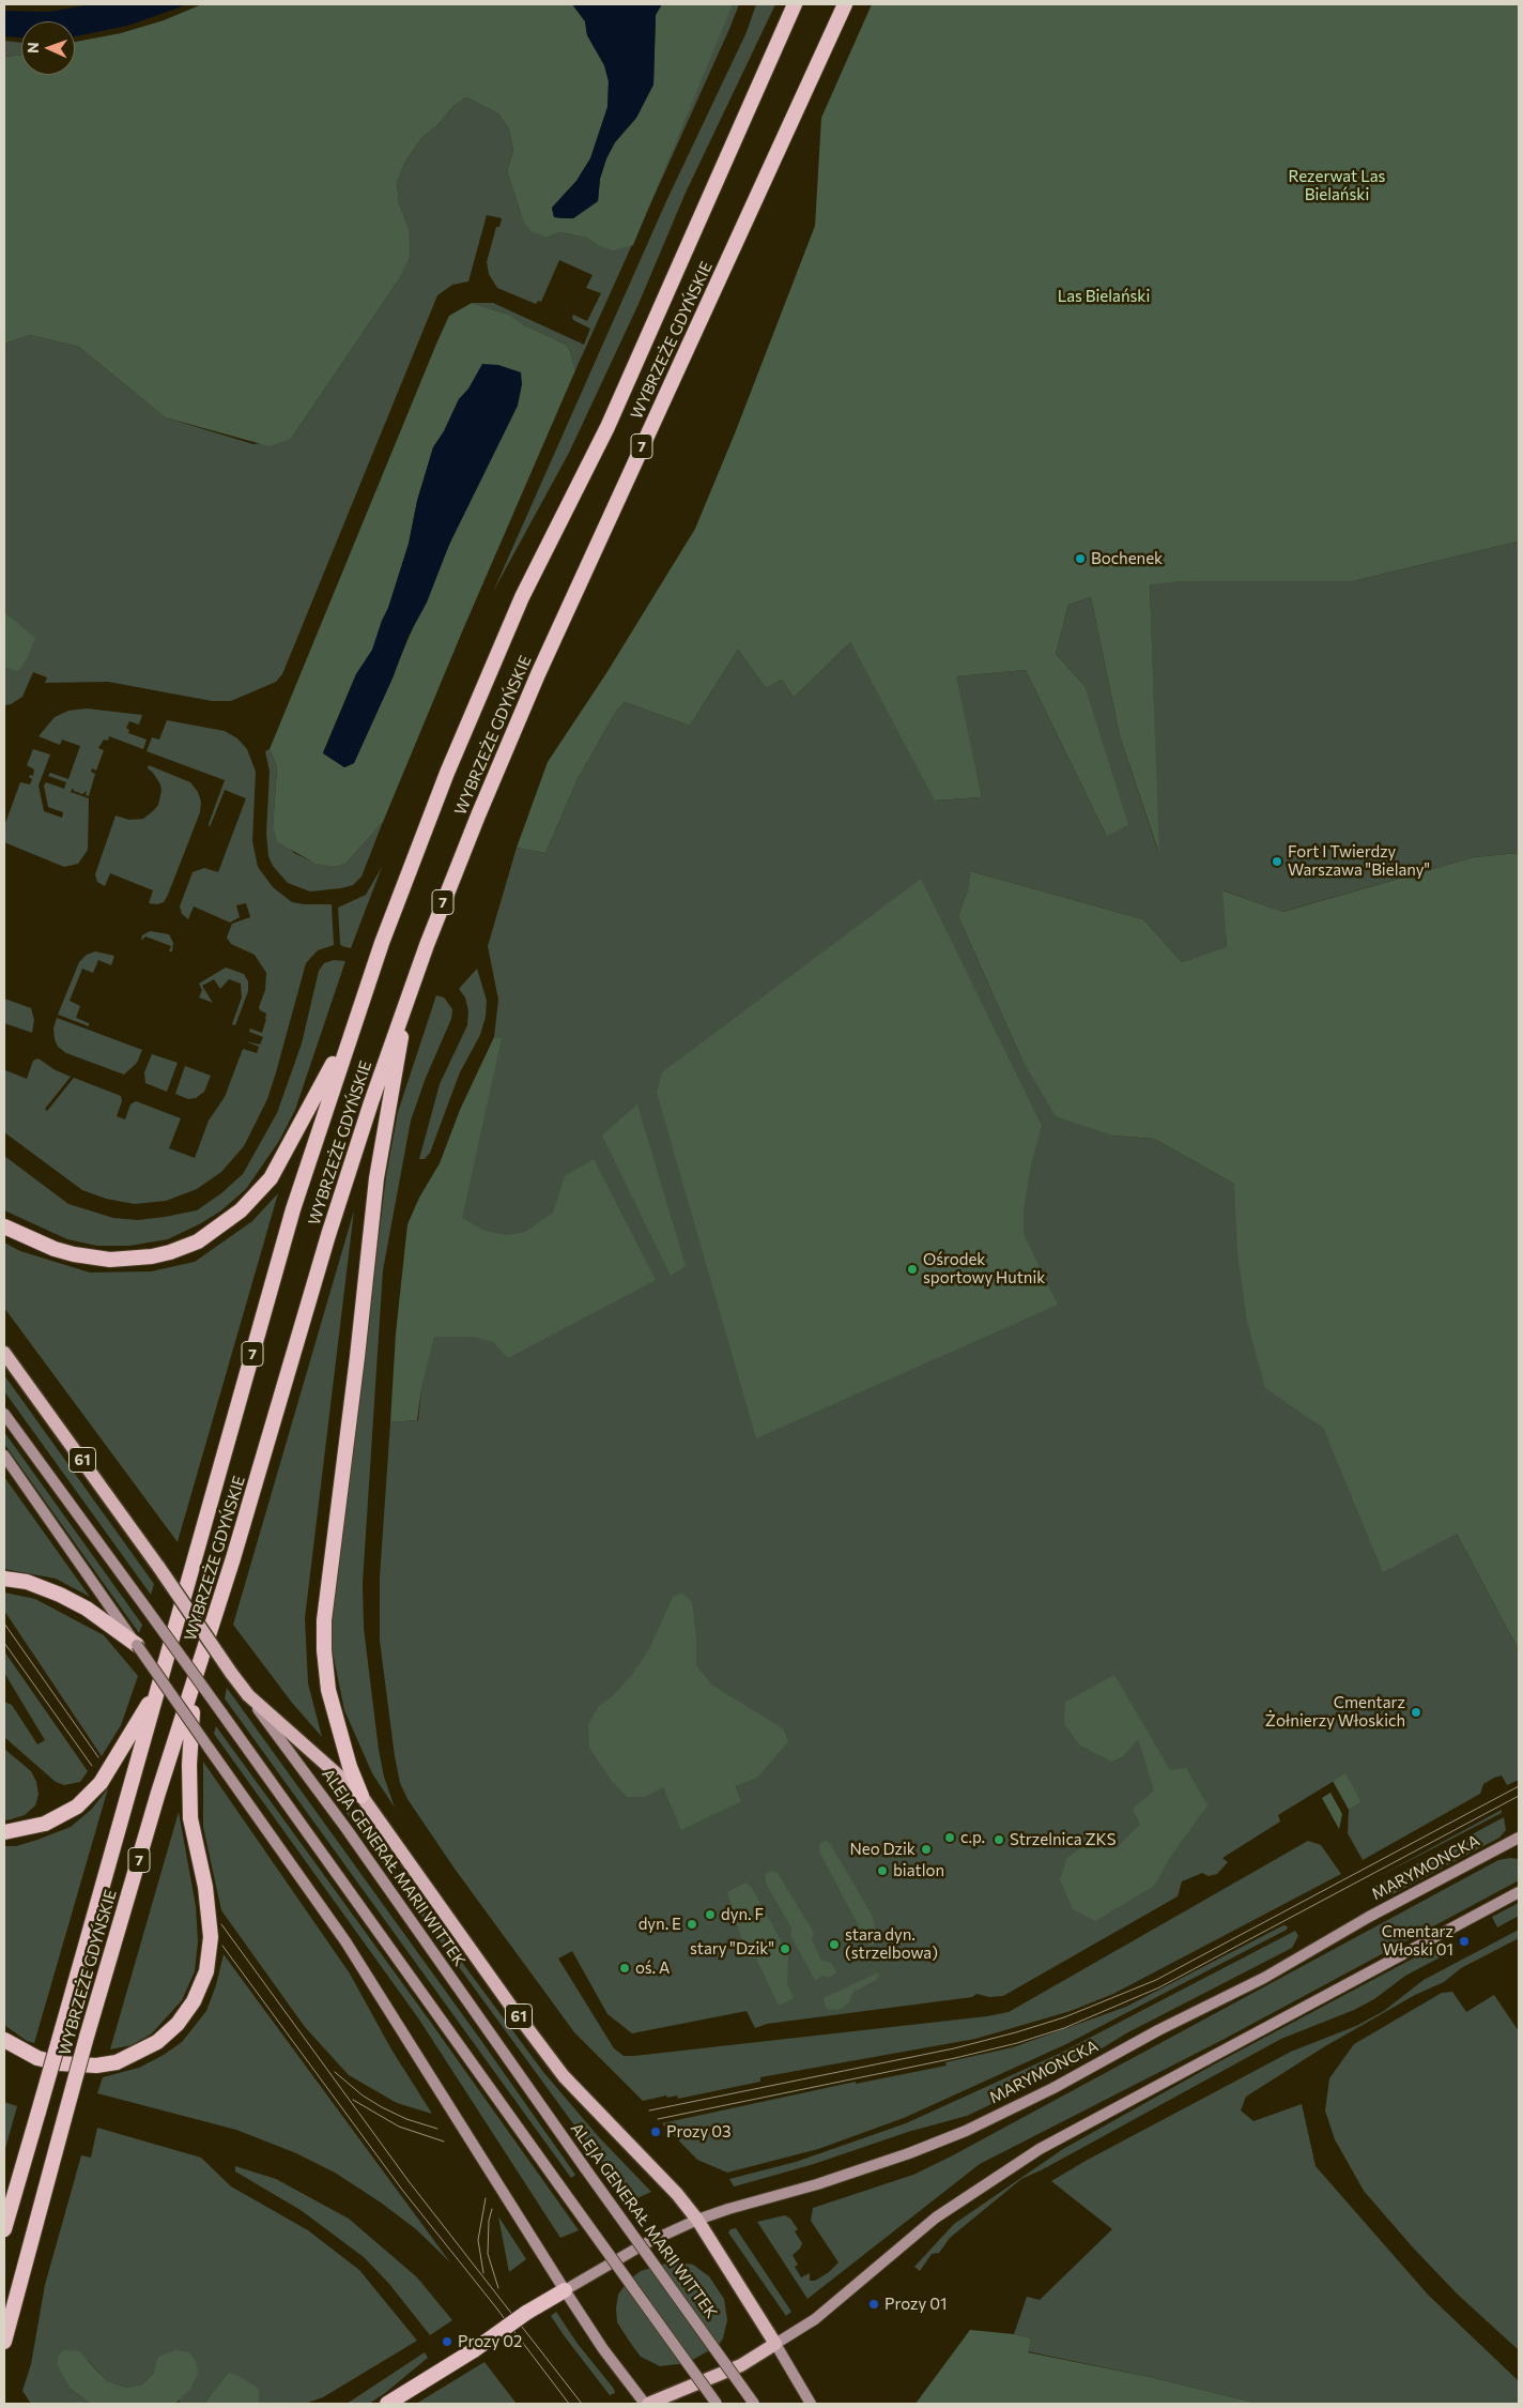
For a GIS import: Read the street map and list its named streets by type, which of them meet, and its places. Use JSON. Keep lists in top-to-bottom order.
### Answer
{
  "streets": {
    "highway": ["WYBRZEŻE GDYŃSKIE", "7"],
    "main road": ["61", "ALEJA GENERAŁ MARII WITTEK", "MARYMONCKA"]
  },
  "crossings": [
    ["61", "ALEJA GENERAŁ MARII WITTEK"],
    ["61", "MARYMONCKA"]
  ],
  "parks": ["Rezerwat Las Bielański", "Las Bielański"],
  "places": [
    "Bochenek",
    "Fort I Twierdzy Warszawa \"Bielany\"",
    "Ośrodek sportowy Hutnik",
    "Cmentarz Żołnierzy Włoskich",
    "c.p.",
    "Strzelnica ZKS",
    "Neo Dzik",
    "biatlon",
    "dyn. F",
    "dyn. E",
    "Cmentarz Włoski 01",
    "stara dyn. (strzelbowa)",
    "stary \"Dzik\"",
    "oś. A",
    "Prozy 03",
    "Prozy 01",
    "Prozy 02"
  ],
  "north": "left"
}
